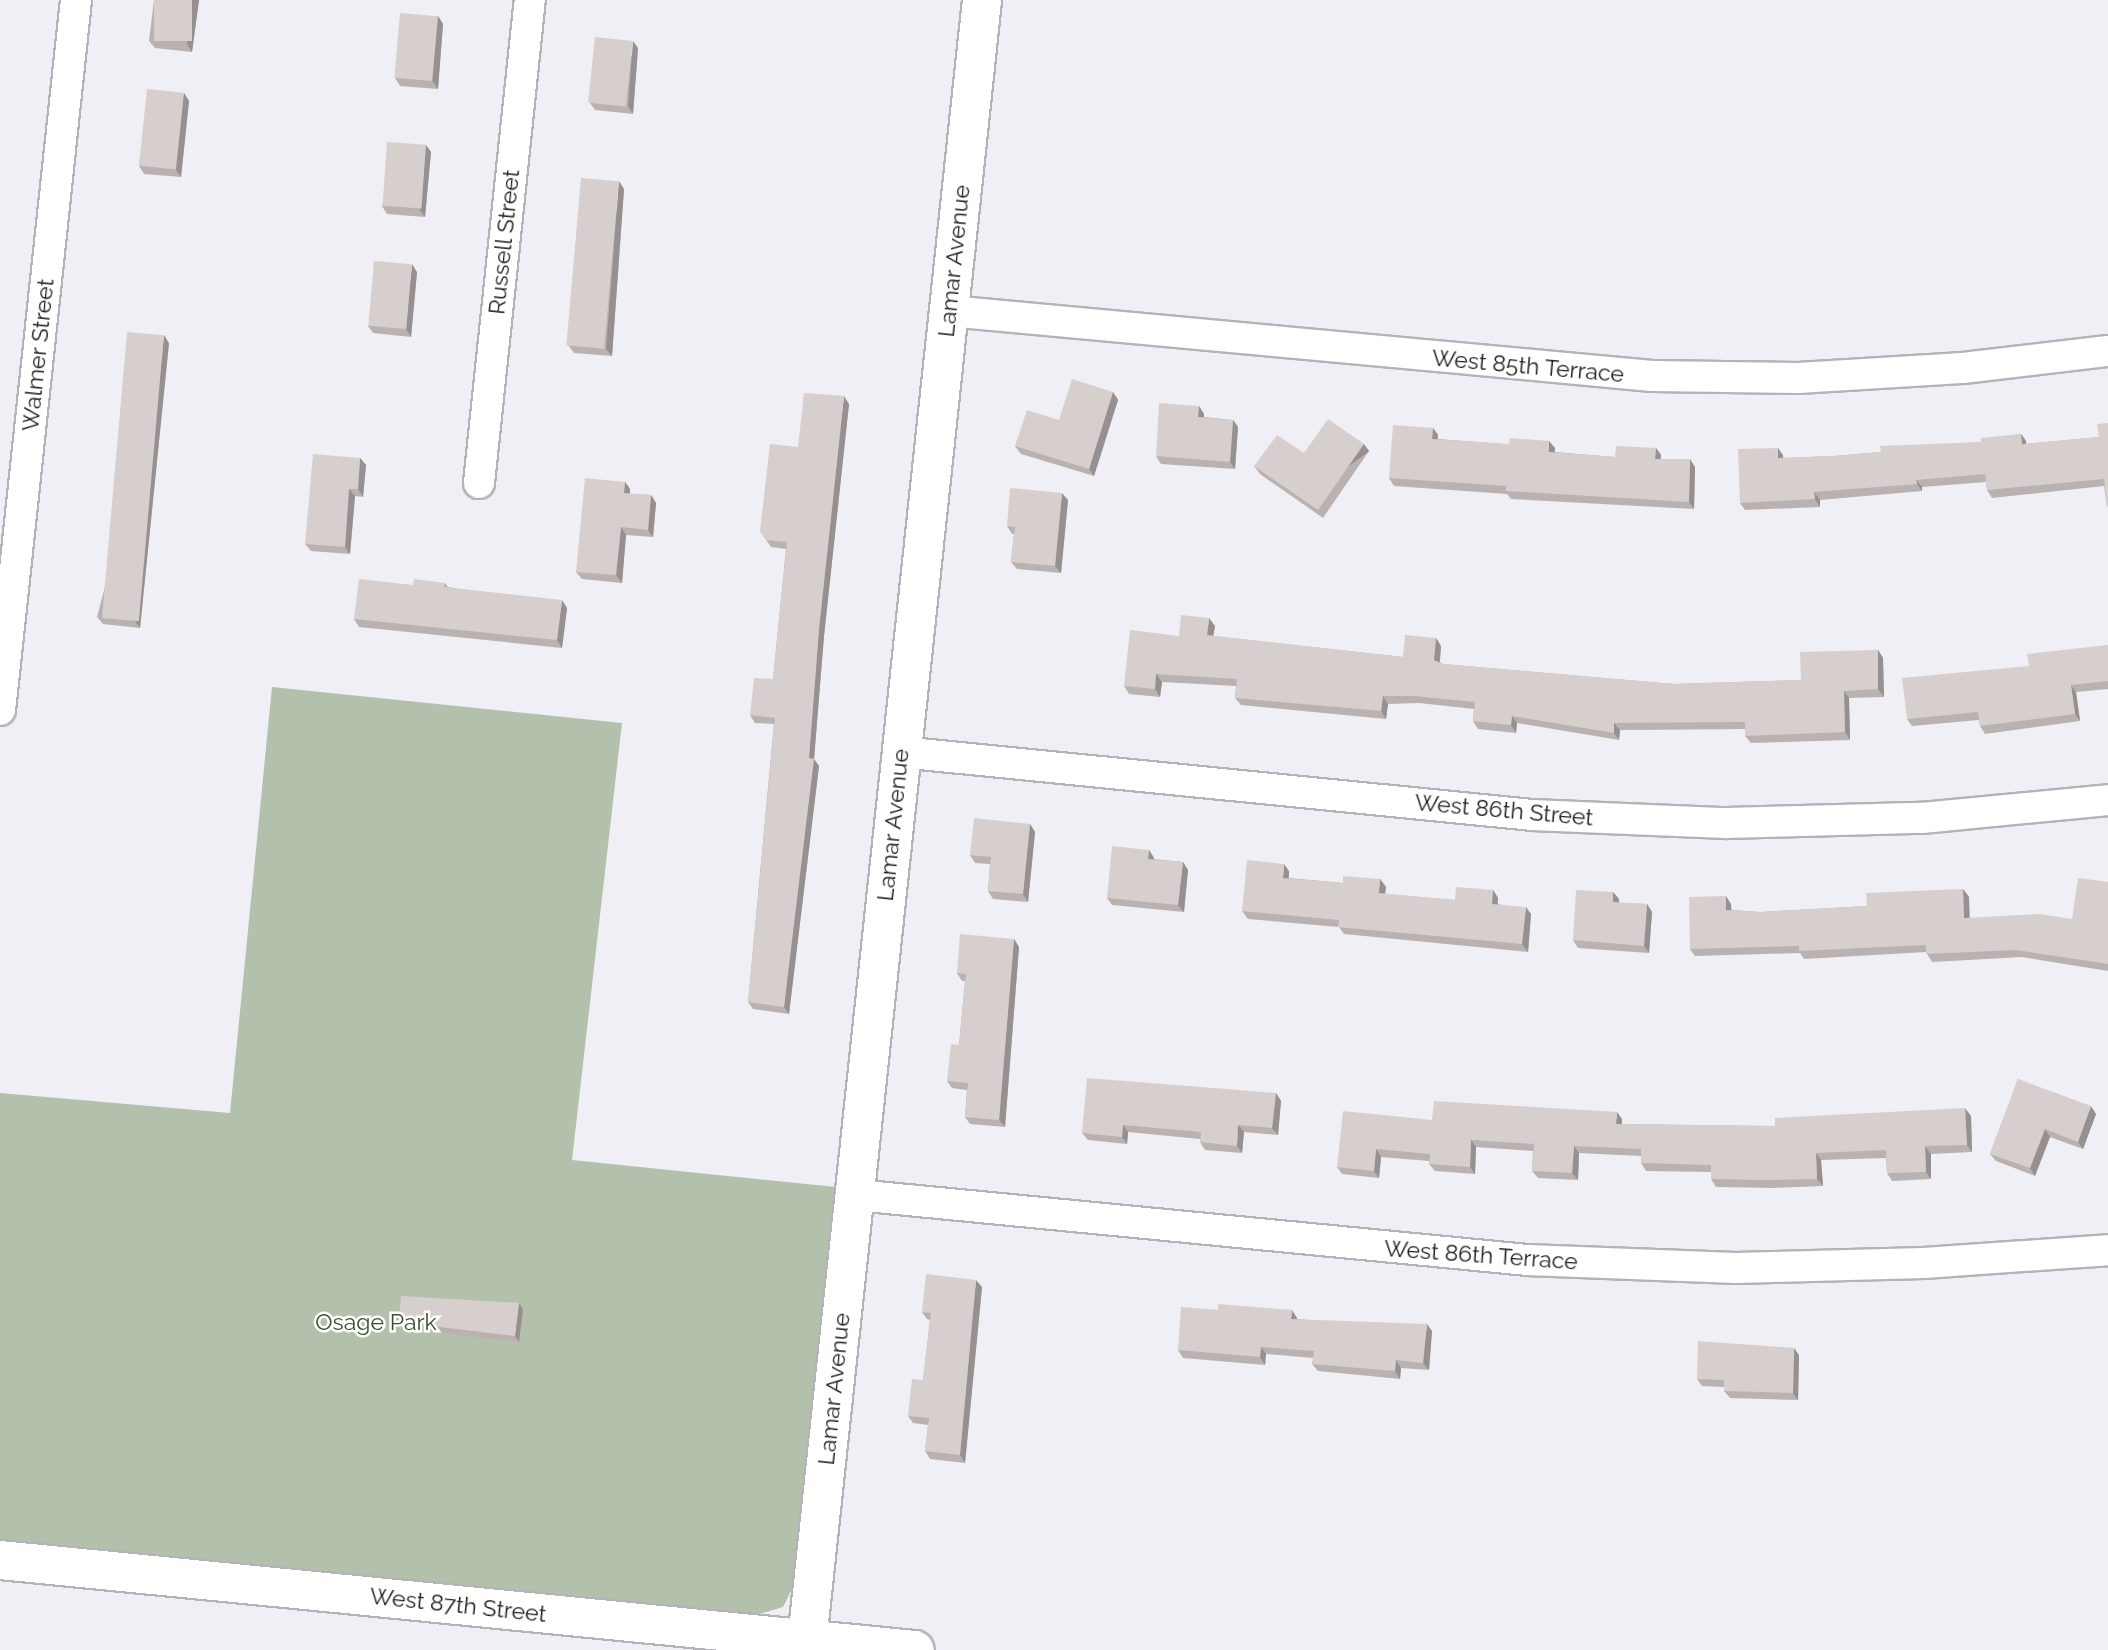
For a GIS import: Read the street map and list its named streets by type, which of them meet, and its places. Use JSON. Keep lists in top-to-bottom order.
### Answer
{
  "streets": {
    "street": [
      "Russell Street",
      "Lamar Avenue",
      "Walmer Street",
      "West 85th Terrace",
      "West 86th Street",
      "West 86th Terrace",
      "West 87th Street"
    ]
  },
  "crossings": [
    ["Lamar Avenue", "West 85th Terrace"],
    ["Lamar Avenue", "West 86th Street"],
    ["Lamar Avenue", "West 86th Terrace"],
    ["Lamar Avenue", "West 87th Street"]
  ],
  "parks": ["Osage Park"]
}
